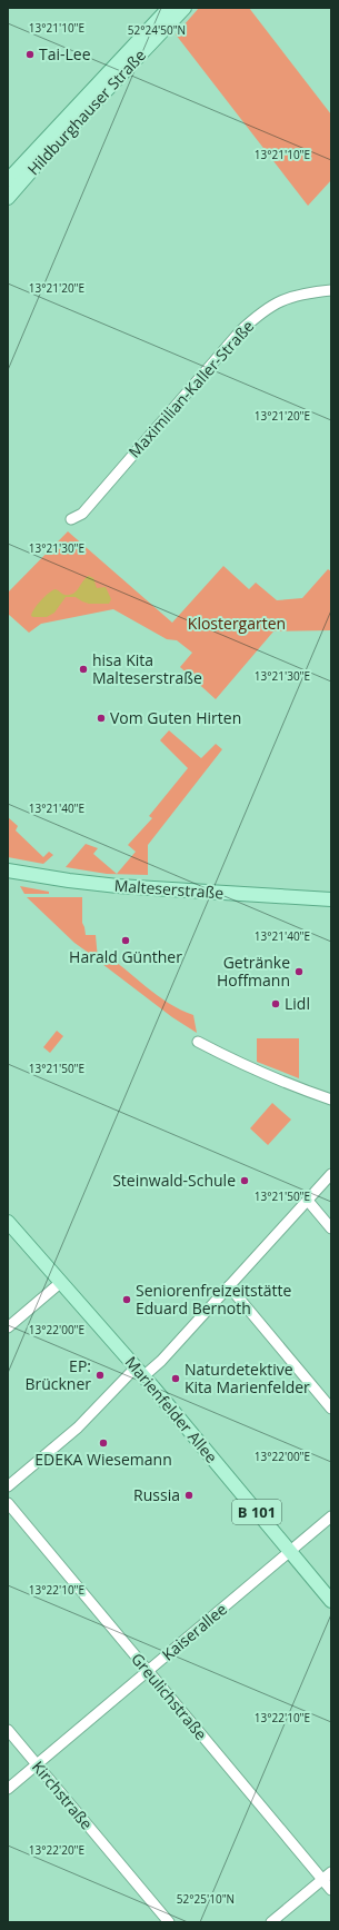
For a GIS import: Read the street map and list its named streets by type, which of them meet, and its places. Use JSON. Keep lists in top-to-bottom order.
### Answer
{
  "streets": {
    "main road": [
      "Hildburghauser Straße",
      "Malteserstraße",
      "Marienfelder Allee",
      "B 101"
    ],
    "street": [
      "Maximilian-Kaller-Straße",
      "Kaiserallee",
      "Greulichstraße",
      "Kirchstraße"
    ]
  },
  "crossings": [
    ["Marienfelder Allee", "Kaiserallee"],
    ["Kaiserallee", "Greulichstraße"],
    ["Kaiserallee", "Kirchstraße"]
  ],
  "parks": ["Klostergarten"],
  "places": [
    "Tai-Lee",
    "hisa Kita Malteserstraße",
    "Vom Guten Hirten",
    "Harald Günther",
    "Getränke Hoffmann",
    "Lidl",
    "Steinwald-Schule",
    "Seniorenfreizeitstätte Eduard Bernoth",
    "EP: Brückner",
    "Naturdetektive Kita Marienfelder",
    "EDEKA Wiesemann",
    "Russia"
  ],
  "coordinates": [
    "13°21'10\"E",
    "52°24'50\"N",
    "13°21'20\"E",
    "13°21'30\"E",
    "13°21'40\"E",
    "13°21'50\"E",
    "13°22'00\"E",
    "13°22'10\"E",
    "13°22'20\"E",
    "52°25'10\"N"
  ]
}
